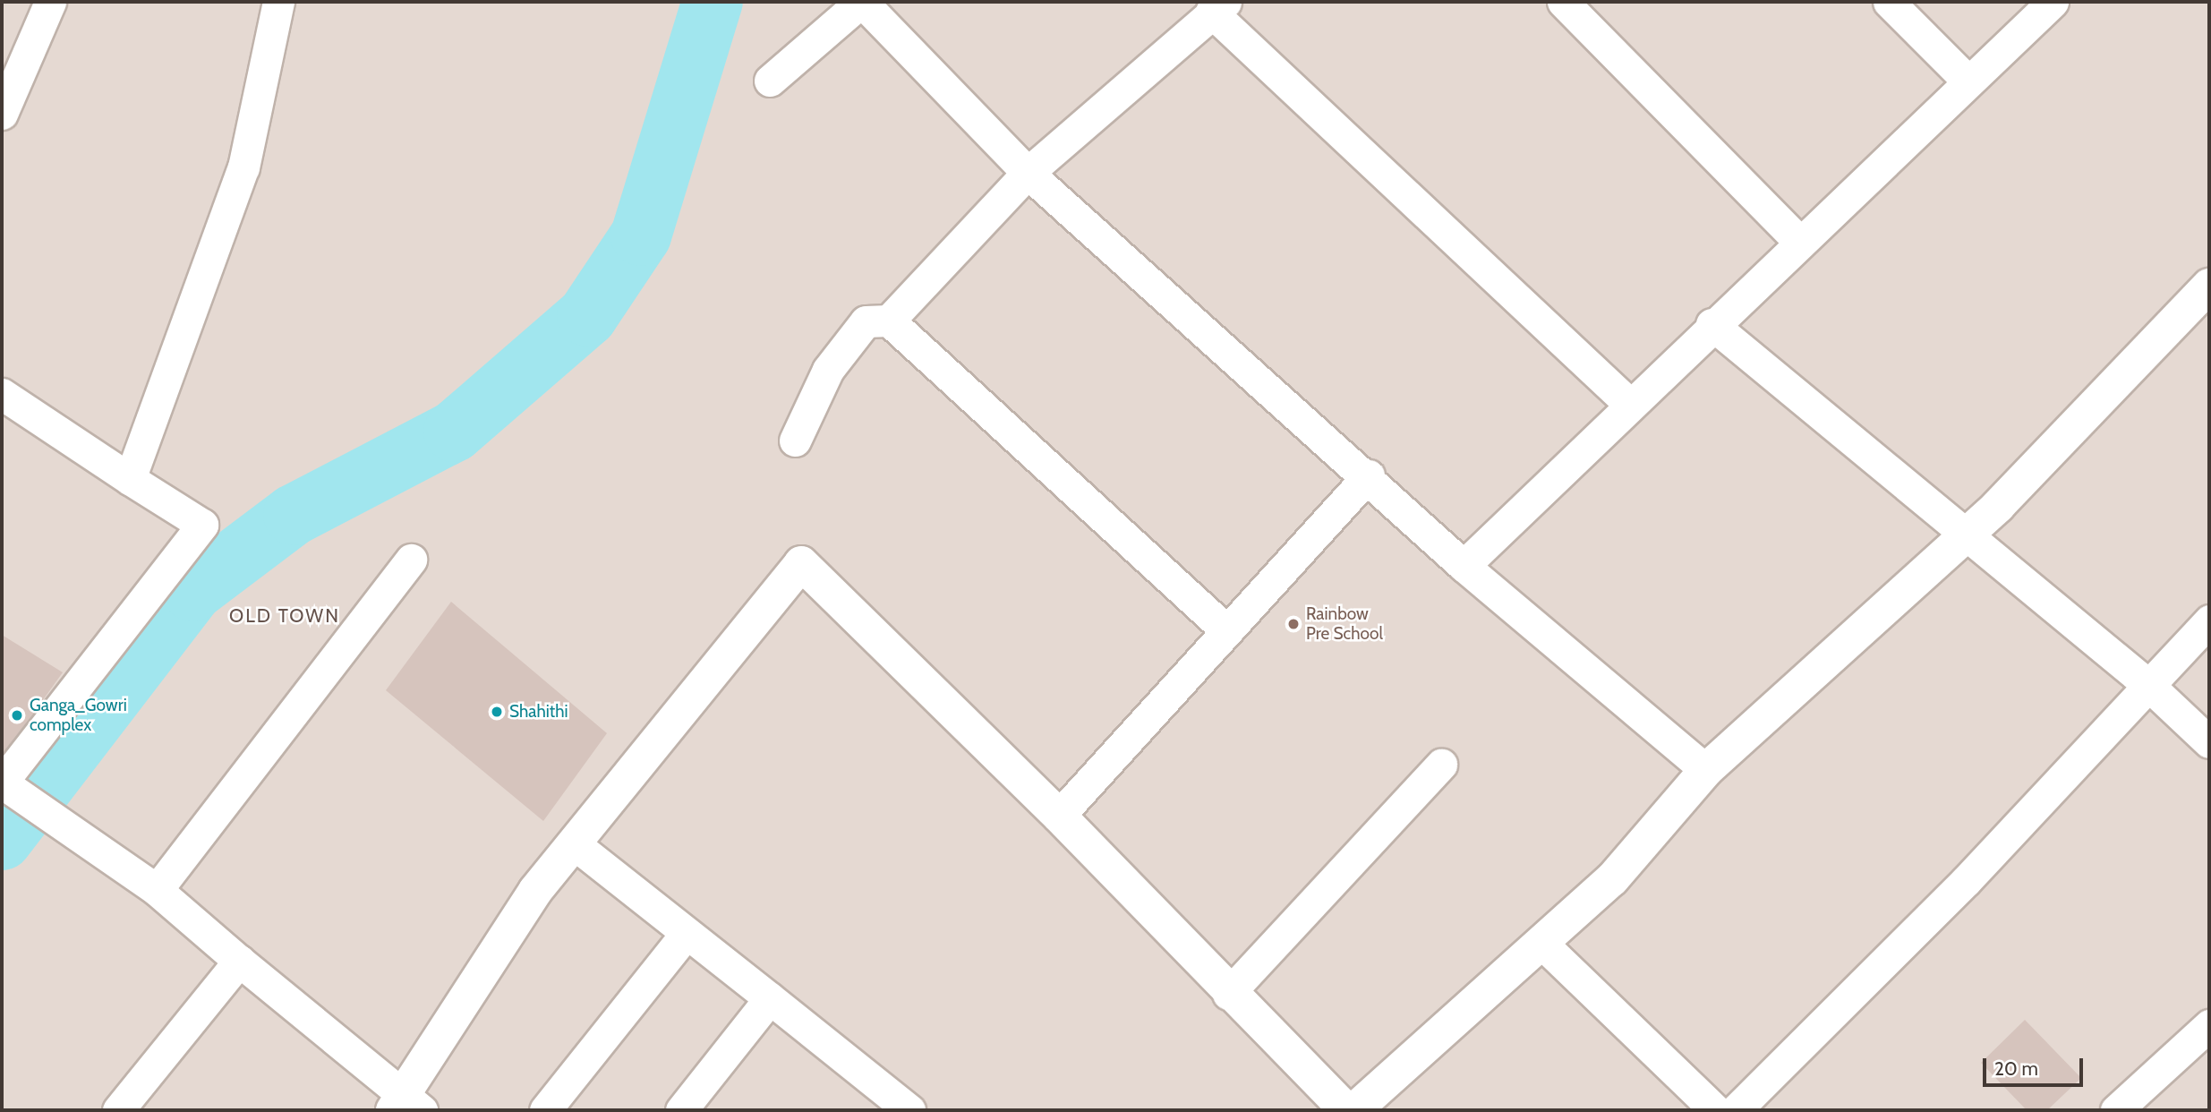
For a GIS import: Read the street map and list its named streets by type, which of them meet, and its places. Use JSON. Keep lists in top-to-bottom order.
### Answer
{
  "districts": ["OLD TOWN"],
  "places": ["Rainbow Pre School", "Shahithi", "Ganga_Gowri complex"],
  "scale_bar": "20 m"
}
